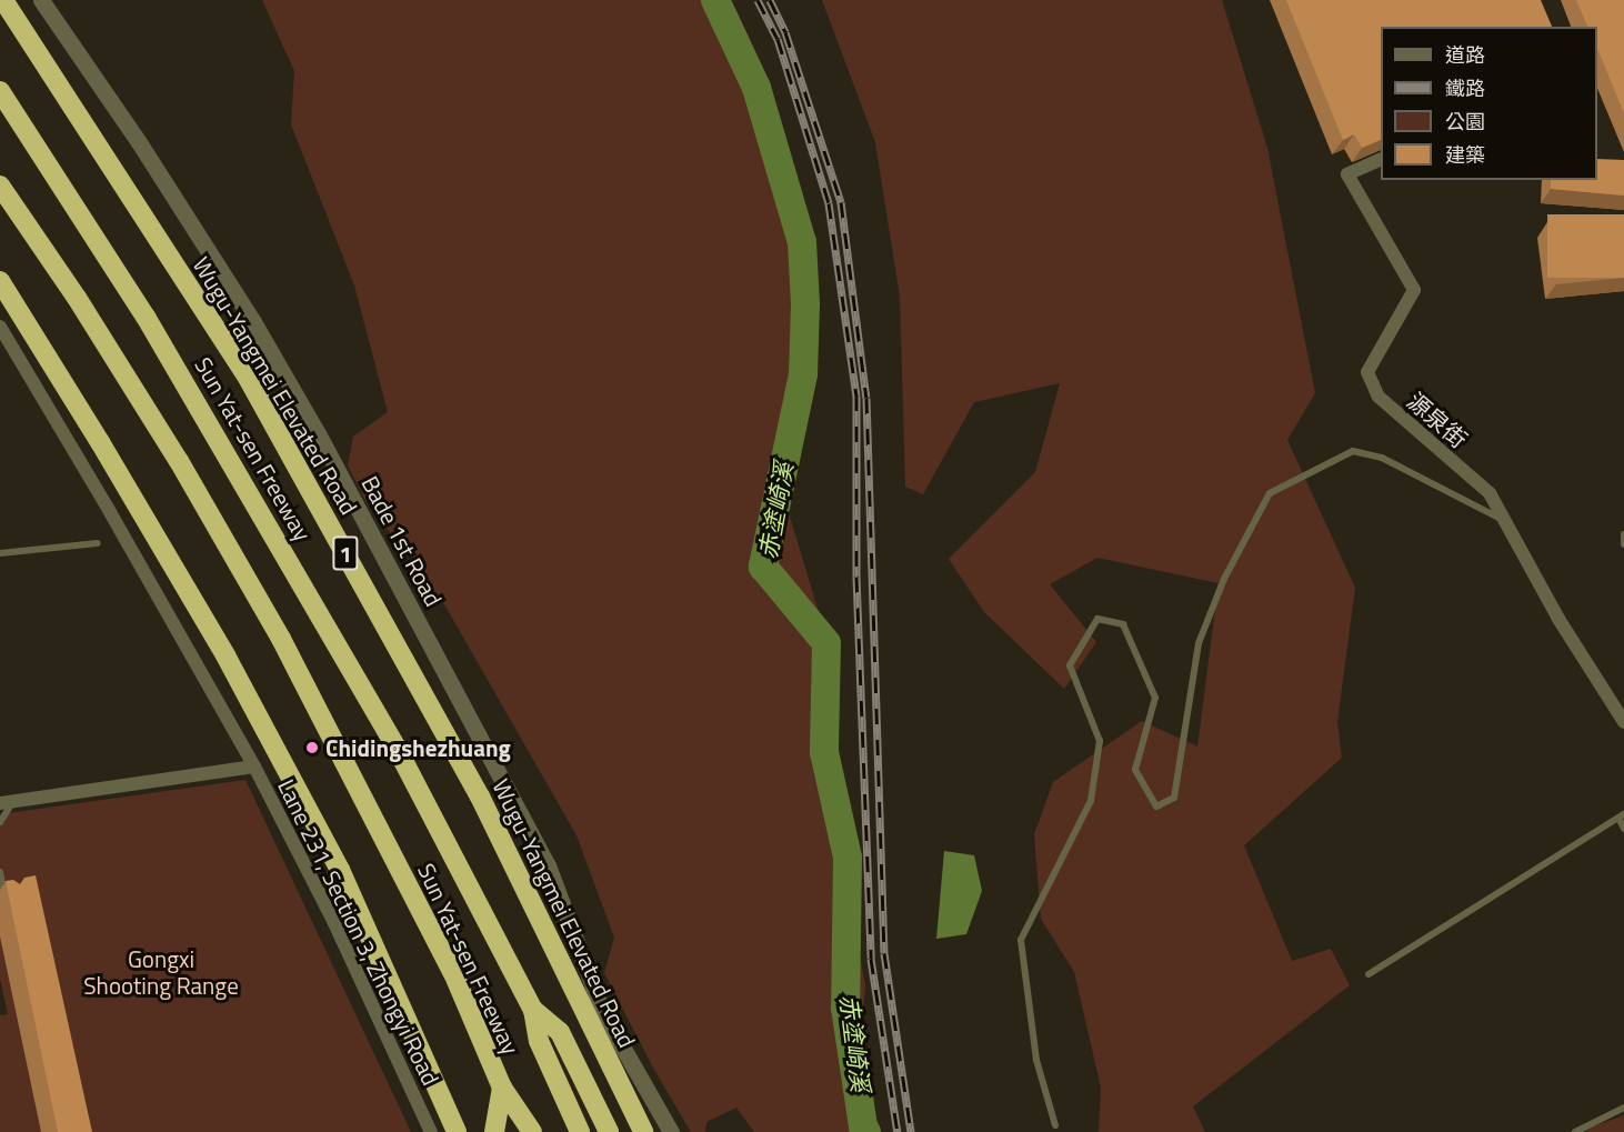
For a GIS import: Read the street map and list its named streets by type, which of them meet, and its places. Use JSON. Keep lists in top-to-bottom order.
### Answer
{
  "streets": {
    "highway": ["Wugu-Yangmei Elevated Road", "Sun Yat-sen Freeway", "1"],
    "street": ["源泉街", "Bade 1st Road", "Lane 231, Section 3, Zhongyi Road"]
  },
  "water": ["赤塗崎溪"],
  "parks": ["Gongxi Shooting Range"],
  "places": ["Chidingshezhuang"],
  "legend": [
    "道路",
    "鐵路",
    "公園",
    "建築"
  ]
}
